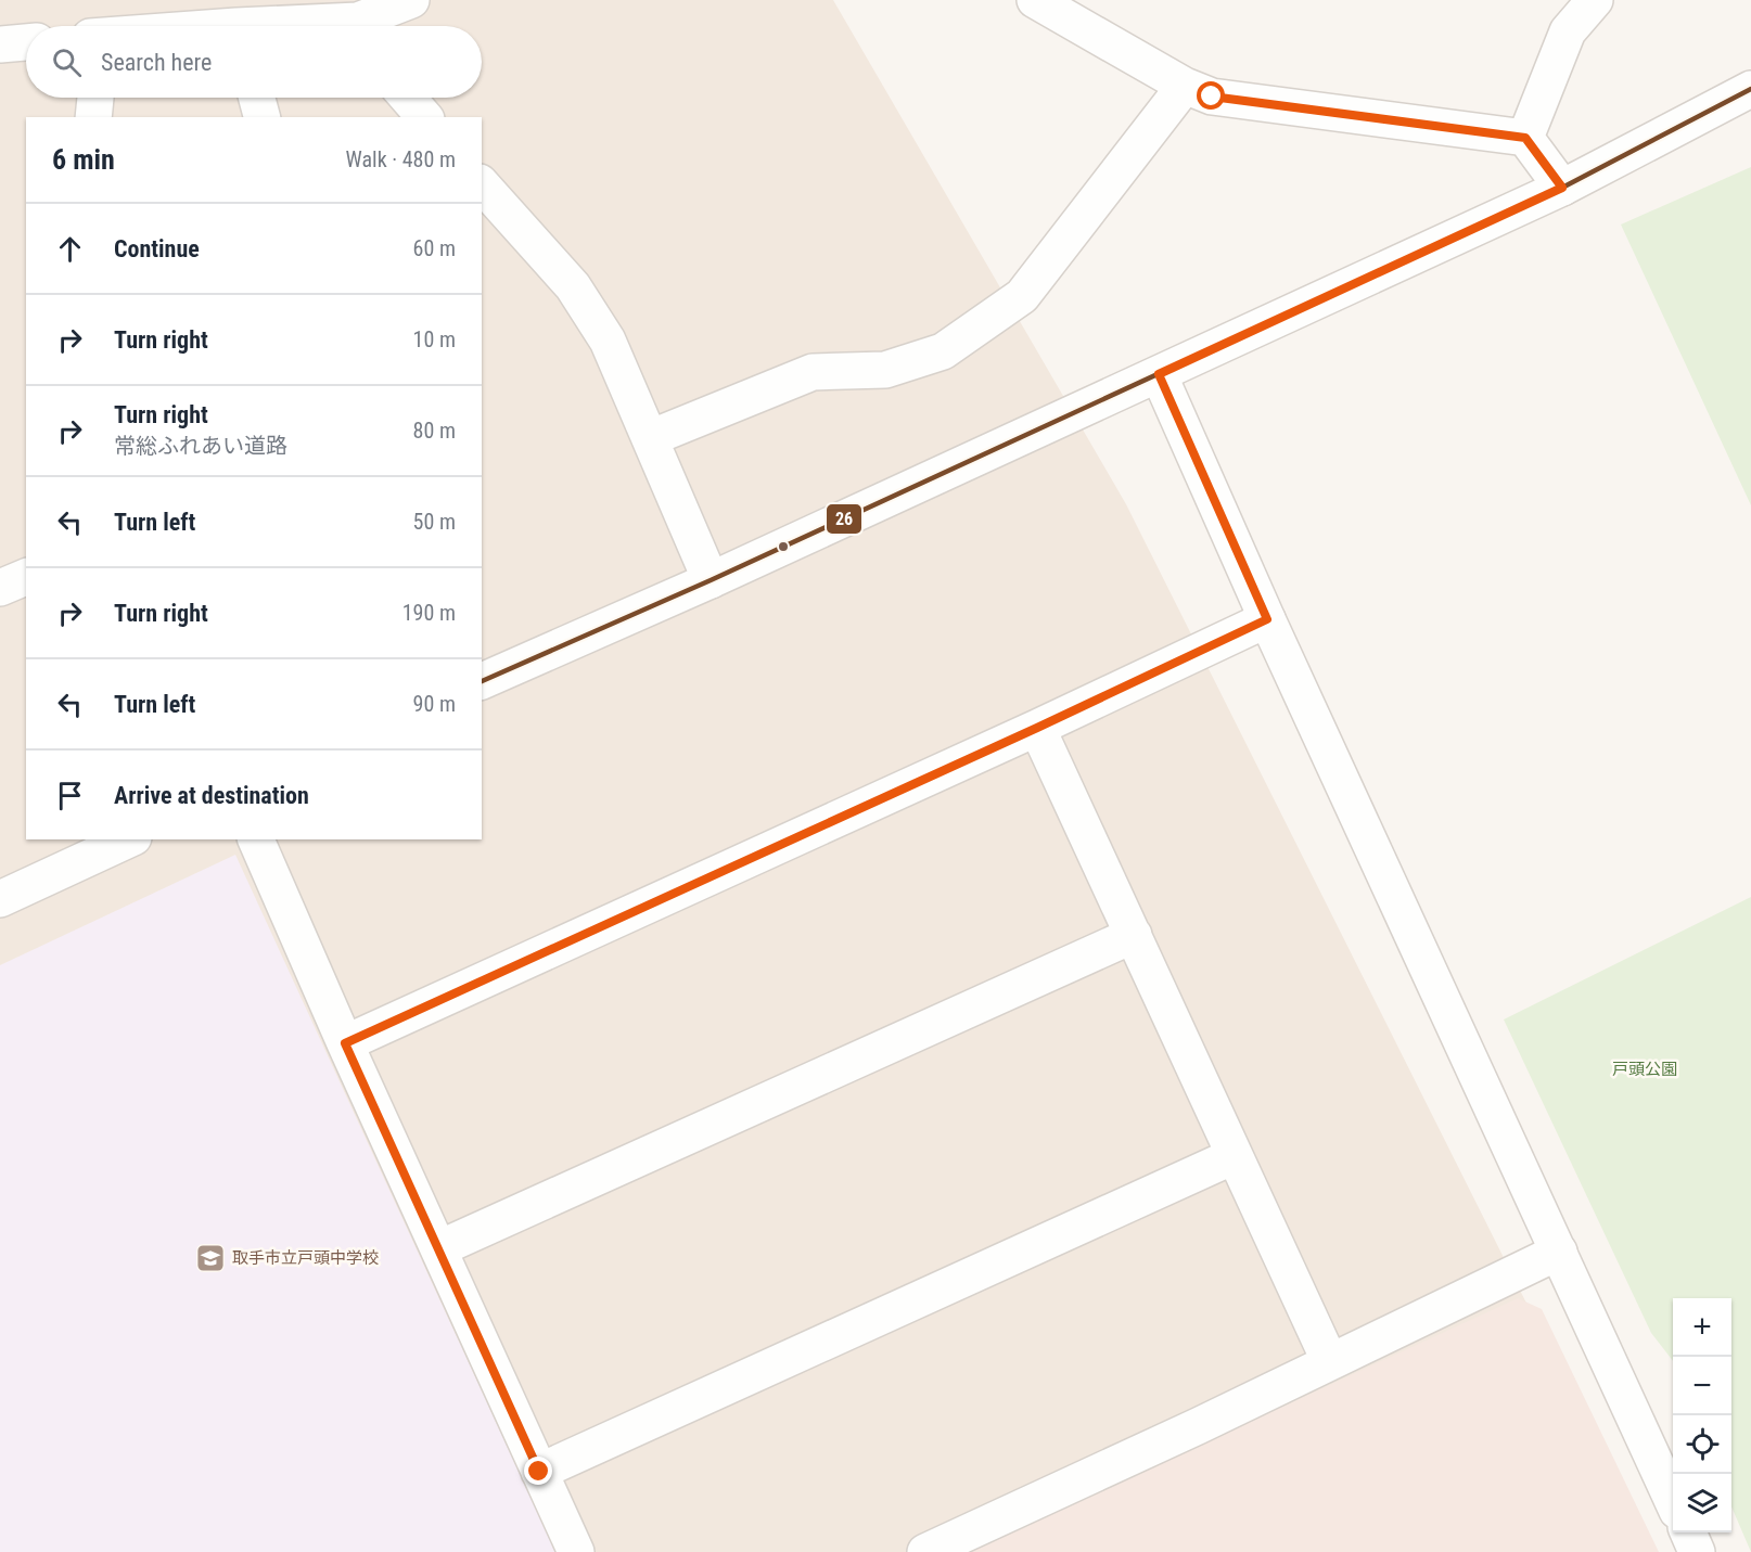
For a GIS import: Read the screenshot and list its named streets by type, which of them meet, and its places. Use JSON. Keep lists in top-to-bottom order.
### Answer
{
  "parks": ["戸頭公園"],
  "places": {
    "school or university": ["取手市立戸頭中学校"]
  },
  "lines": ["transit line 26"],
  "page": {
    "search": "Search here",
    "heading": ["6 min", "Walk · 480 m"],
    "list": [
      ["Continue", "60 m"],
      ["Turn right", "10 m"],
      ["Turn right", "常総ふれあい道路", "80 m"],
      ["Turn left", "50 m"],
      ["Turn right", "190 m"],
      ["Turn left", "90 m"],
      "Arrive at destination"
    ],
    "map_buttons": ["+", "−"]
  }
}
